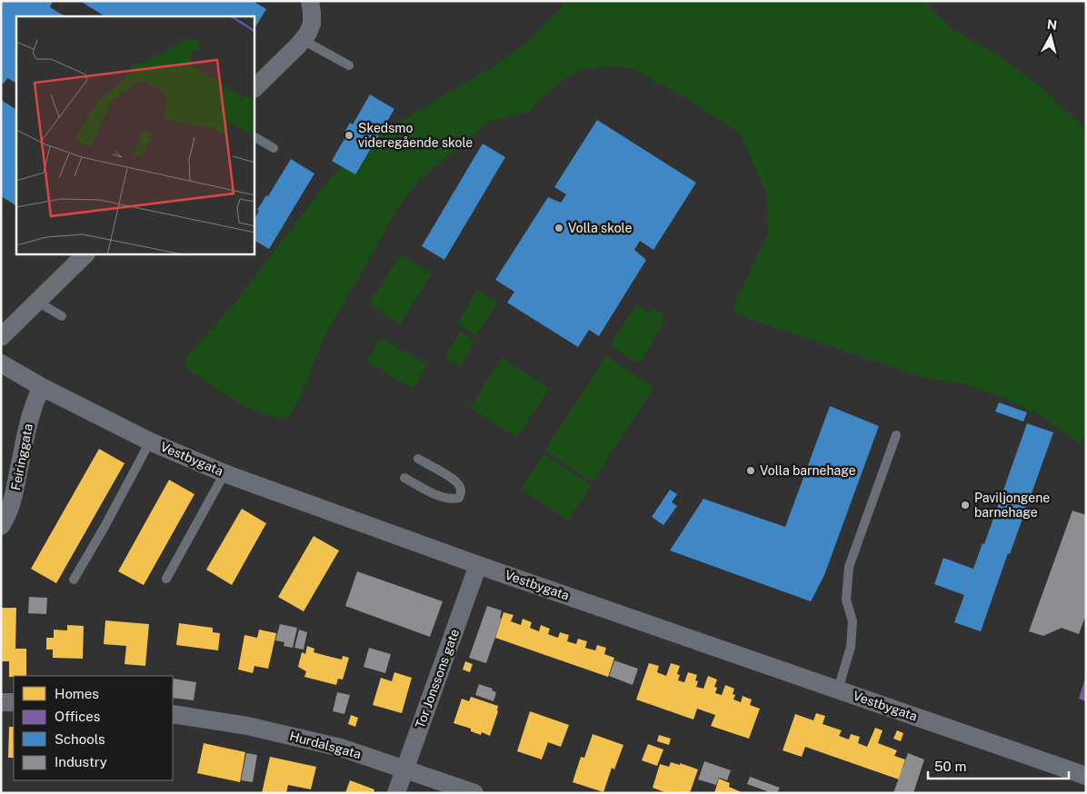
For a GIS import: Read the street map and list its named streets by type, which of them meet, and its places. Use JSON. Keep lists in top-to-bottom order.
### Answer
{
  "streets": {
    "street": [
      "Feiringgata",
      "Vestbygata",
      "Tor Jonssons gate",
      "Hurdalsgata"
    ]
  },
  "crossings": [
    ["Feiringgata", "Vestbygata"],
    ["Vestbygata", "Tor Jonssons gate"],
    ["Tor Jonssons gate", "Hurdalsgata"]
  ],
  "places": [
    "Skedsmo videregående skole",
    "Volla skole",
    "Volla barnehage",
    "Paviljongene barnehage"
  ],
  "legend": [
    "Homes",
    "Offices",
    "Schools",
    "Industry"
  ],
  "scale_bar": "50 m",
  "north": "top"
}
